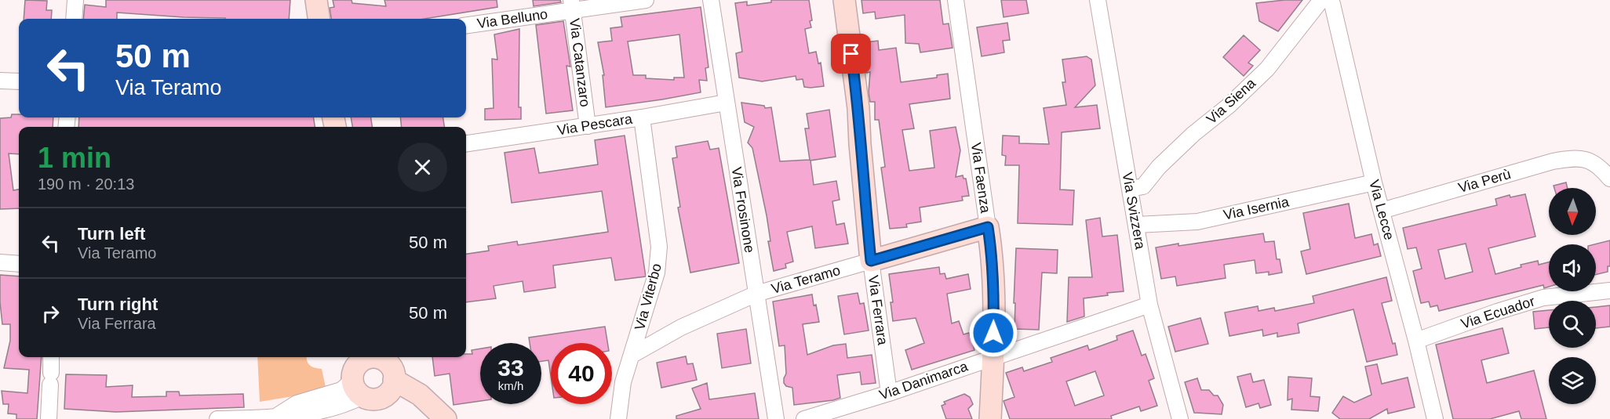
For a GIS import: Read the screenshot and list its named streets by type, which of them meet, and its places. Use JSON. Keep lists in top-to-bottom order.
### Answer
{
  "streets": {
    "street": [
      "Via Belluno",
      "Via Catanzaro",
      "Via Siena",
      "Via Pescara",
      "Via Faenza",
      "Via Perù",
      "Via Isernia",
      "Via Frosinone",
      "Via Lecce",
      "Via Svizzera",
      "Via Teramo",
      "Via Viterbo",
      "Via Ferrara",
      "Via Ecuador",
      "Via Danimarca"
    ]
  },
  "crossings": [
    ["Via Belluno", "Via Catanzaro"],
    ["Via Catanzaro", "Via Pescara"],
    ["Via Siena", "Via Svizzera"],
    ["Via Pescara", "Via Frosinone"],
    ["Via Pescara", "Via Viterbo"],
    ["Via Faenza", "Via Teramo"],
    ["Via Faenza", "Via Danimarca"],
    ["Via Perù", "Via Lecce"],
    ["Via Isernia", "Via Lecce"],
    ["Via Isernia", "Via Svizzera"],
    ["Via Frosinone", "Via Teramo"],
    ["Via Lecce", "Via Ecuador"],
    ["Via Svizzera", "Via Danimarca"],
    ["Via Teramo", "Via Viterbo"],
    ["Via Teramo", "Via Ferrara"],
    ["Via Ferrara", "Via Danimarca"]
  ],
  "north": "bottom",
  "page": {
    "turn": ["50 m", "Via Teramo"],
    "heading": ["1 min", "190 m · 20:13"],
    "list": [
      {
        "name": "Turn left",
        "note": "Via Teramo",
        "value": "50 m"
      },
      {
        "name": "Turn right",
        "note": "Via Ferrara",
        "value": "50 m"
      }
    ],
    "speed": "33 km/h",
    "limit": "40"
  }
}
